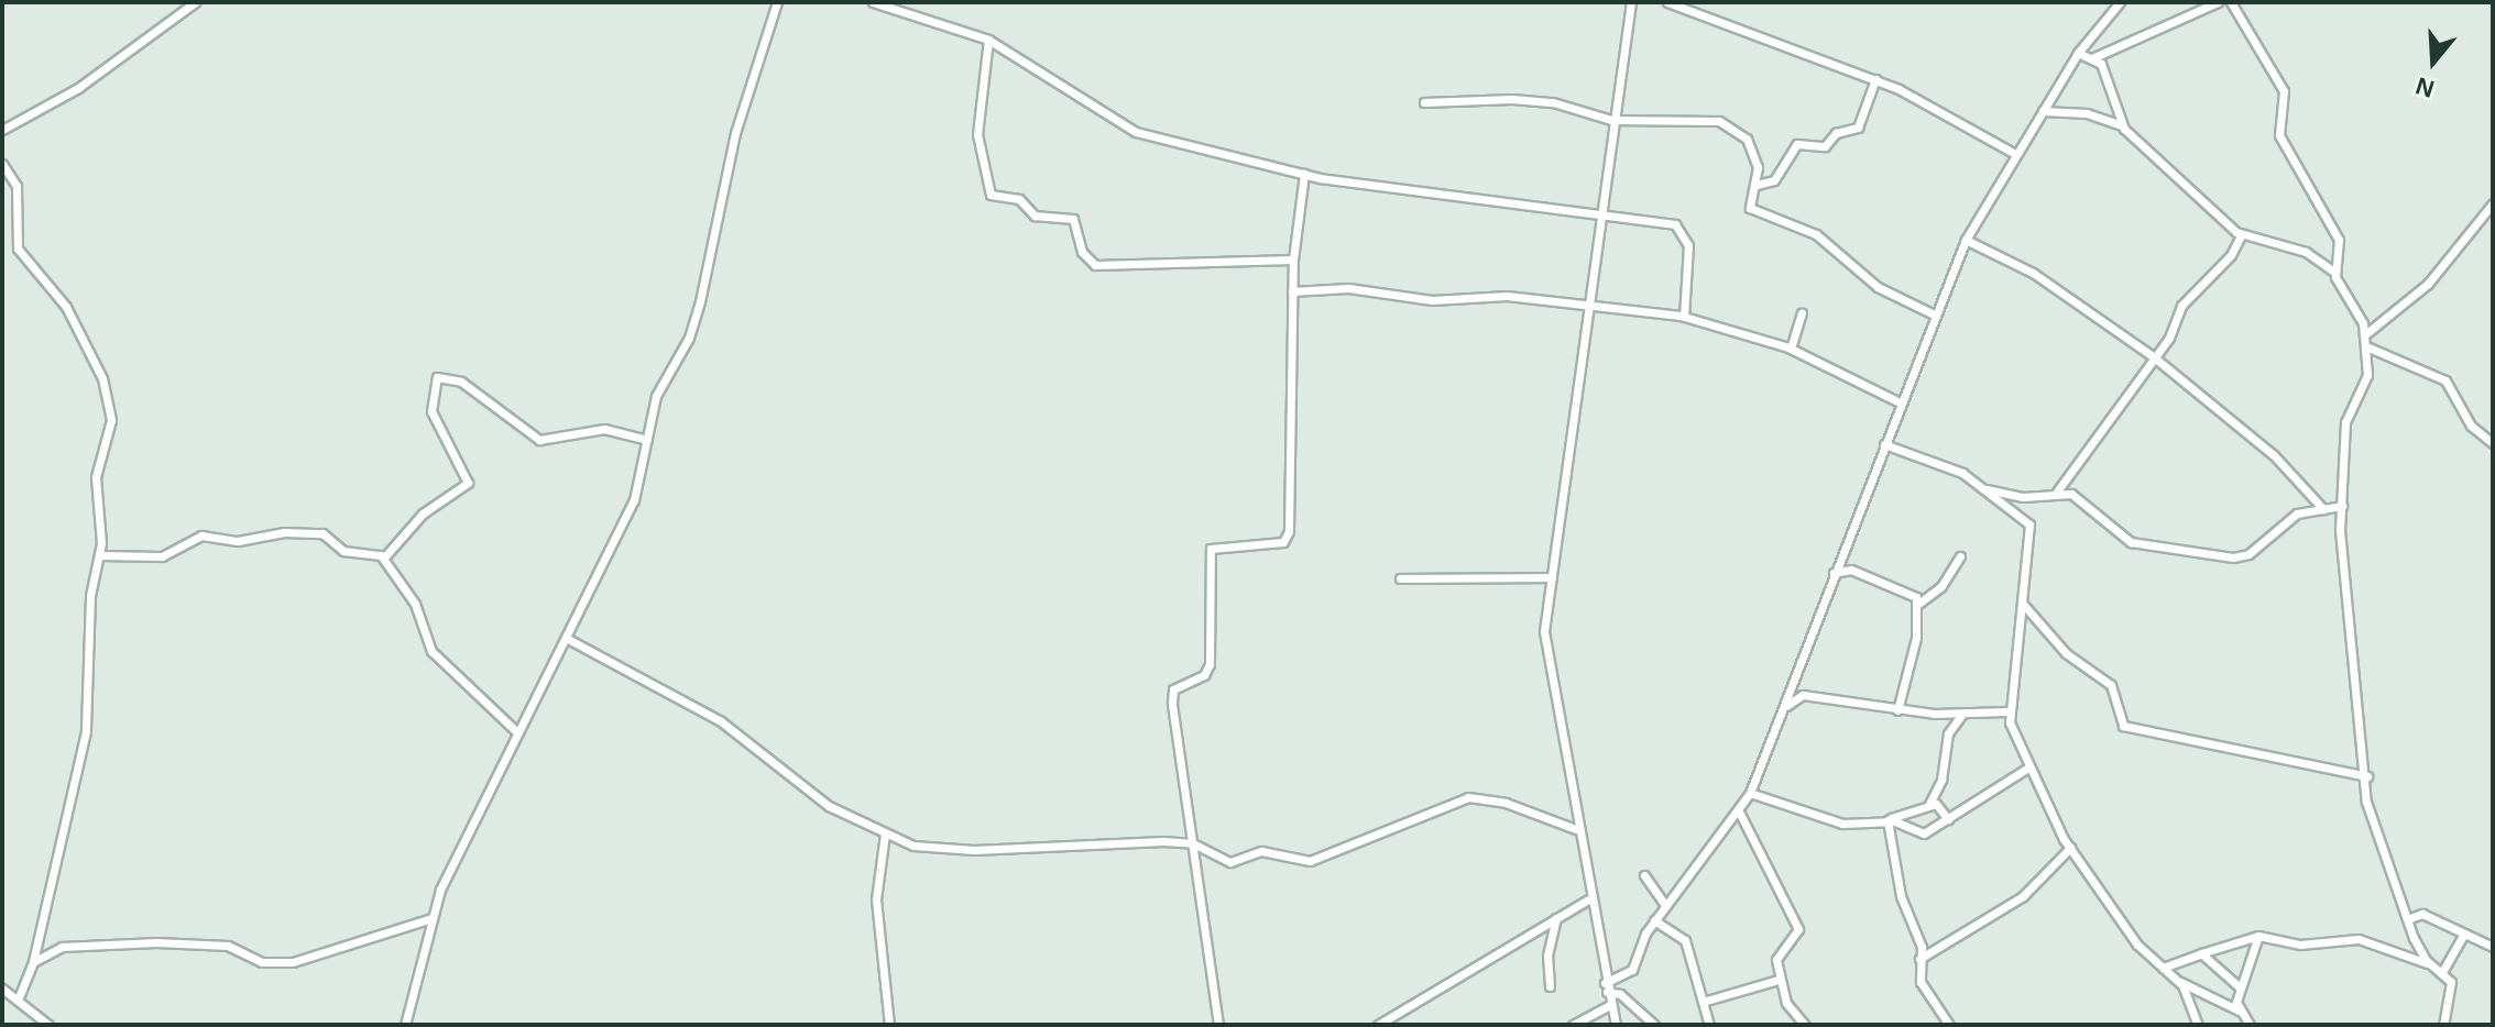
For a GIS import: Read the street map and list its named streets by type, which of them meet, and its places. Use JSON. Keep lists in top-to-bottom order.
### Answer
{
  "north": "bottom"
}
